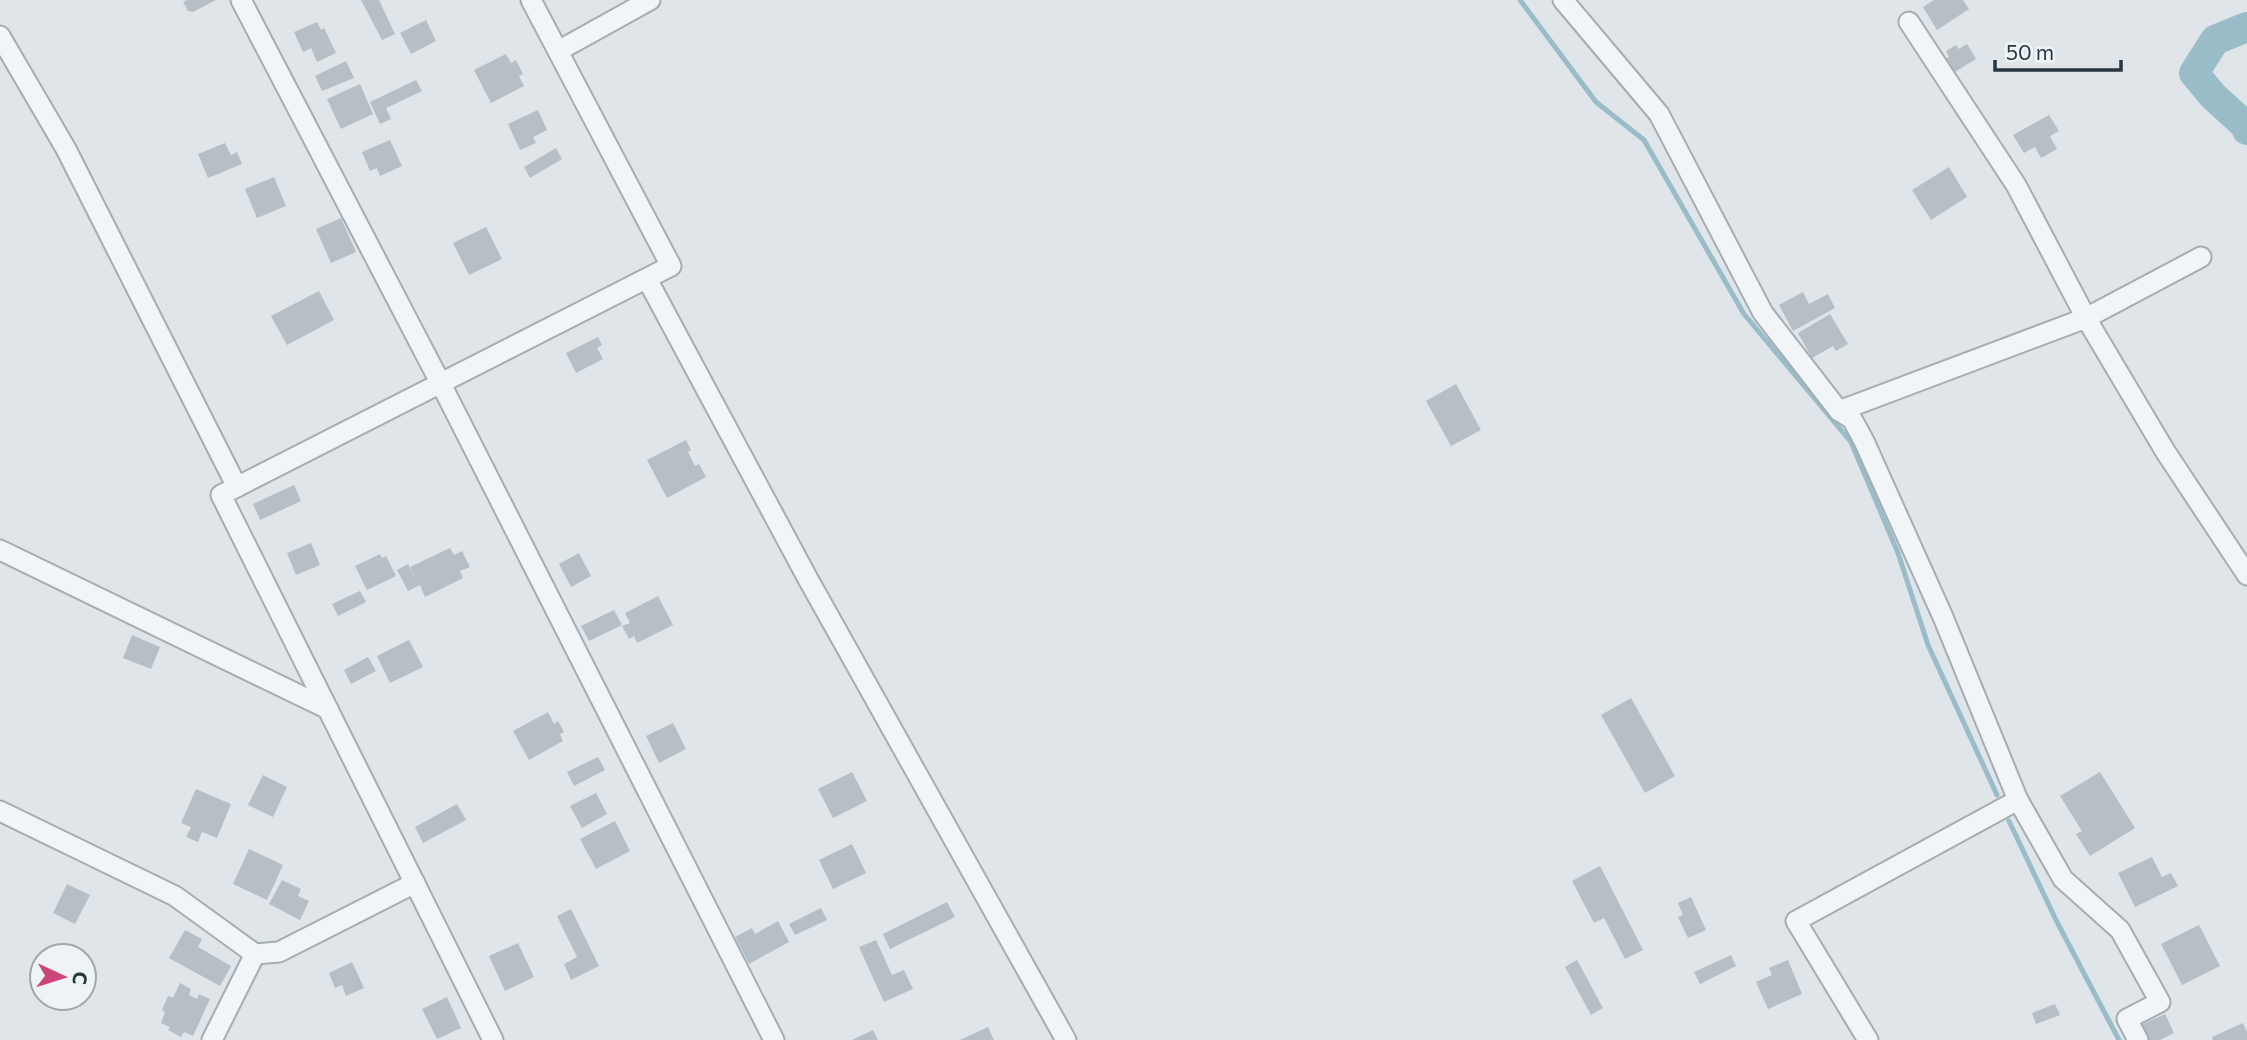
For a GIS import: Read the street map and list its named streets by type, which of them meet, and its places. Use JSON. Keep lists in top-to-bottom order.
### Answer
{
  "scale_bar": "50 m",
  "north": "right"
}
